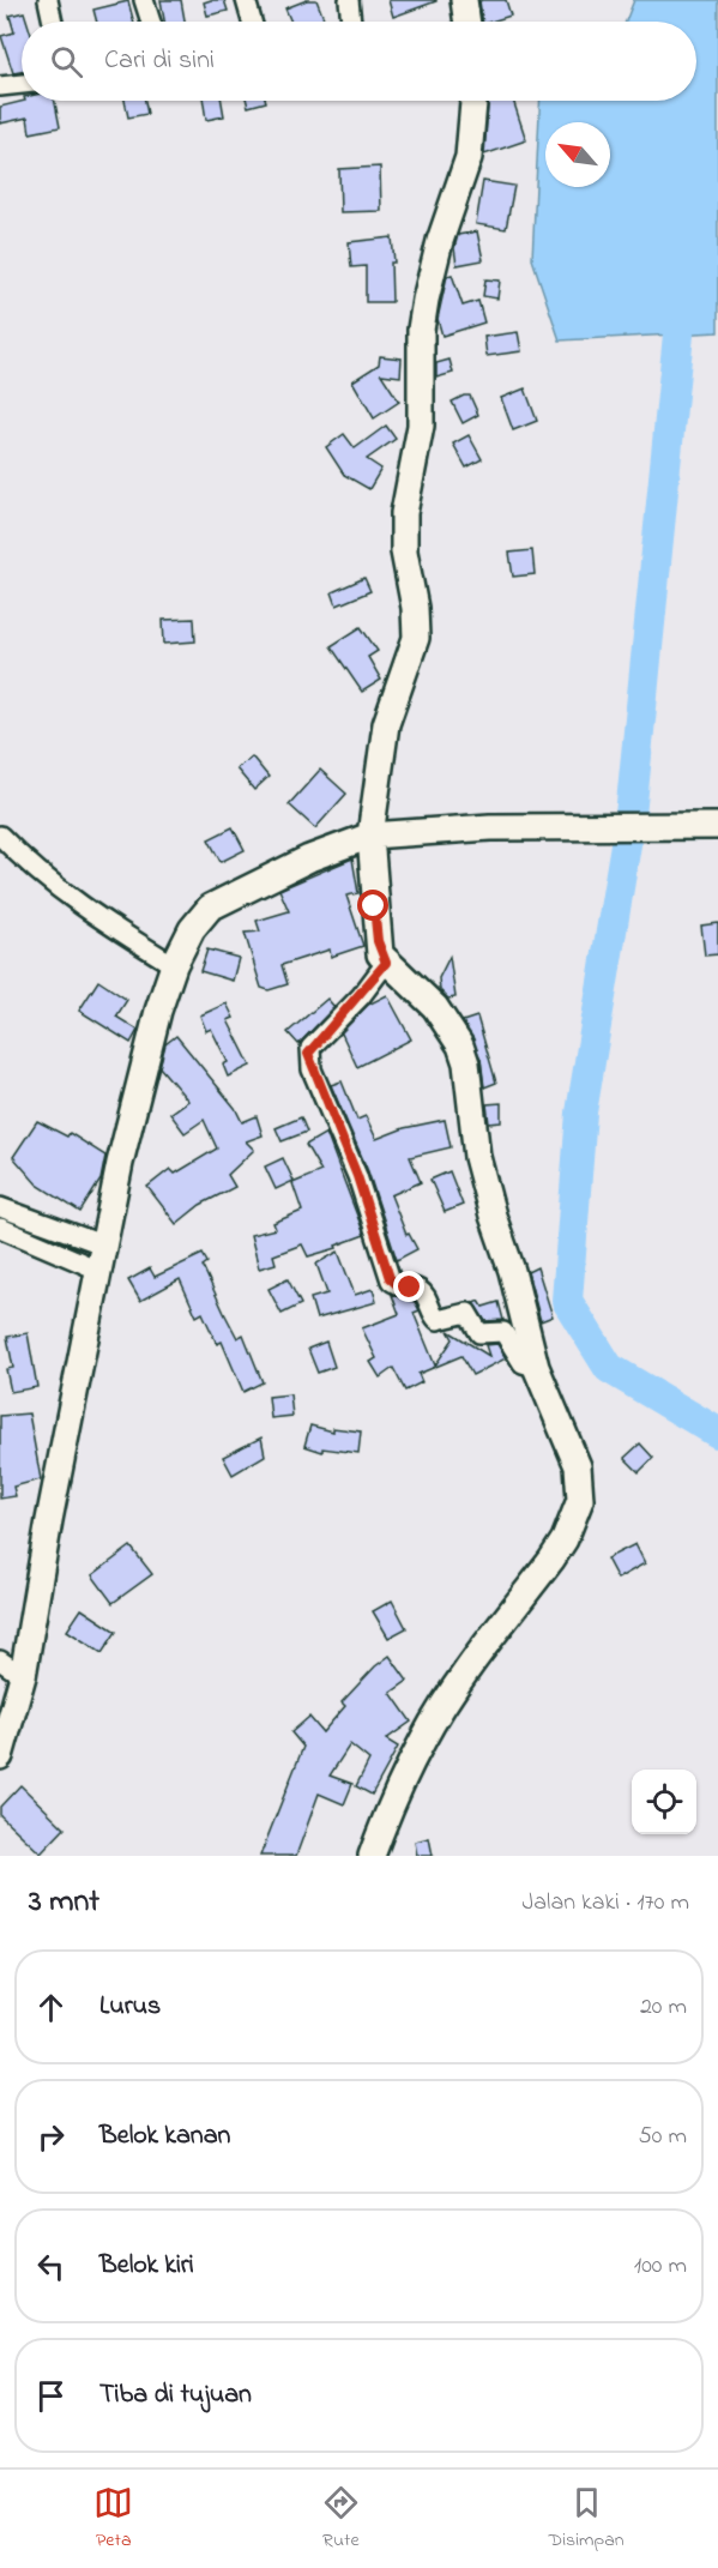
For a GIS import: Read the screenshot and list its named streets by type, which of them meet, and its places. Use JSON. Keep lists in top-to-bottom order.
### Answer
{
  "north": "top left",
  "page": {
    "search": "Cari di sini",
    "heading": ["3 mnt", "Jalan kaki · 170 m"],
    "list": [
      ["Lurus", "20 m"],
      ["Belok kanan", "50 m"],
      ["Belok kiri", "100 m"],
      "Tiba di tujuan"
    ],
    "nav": ["Peta", "Rute", "Disimpan"]
  }
}
